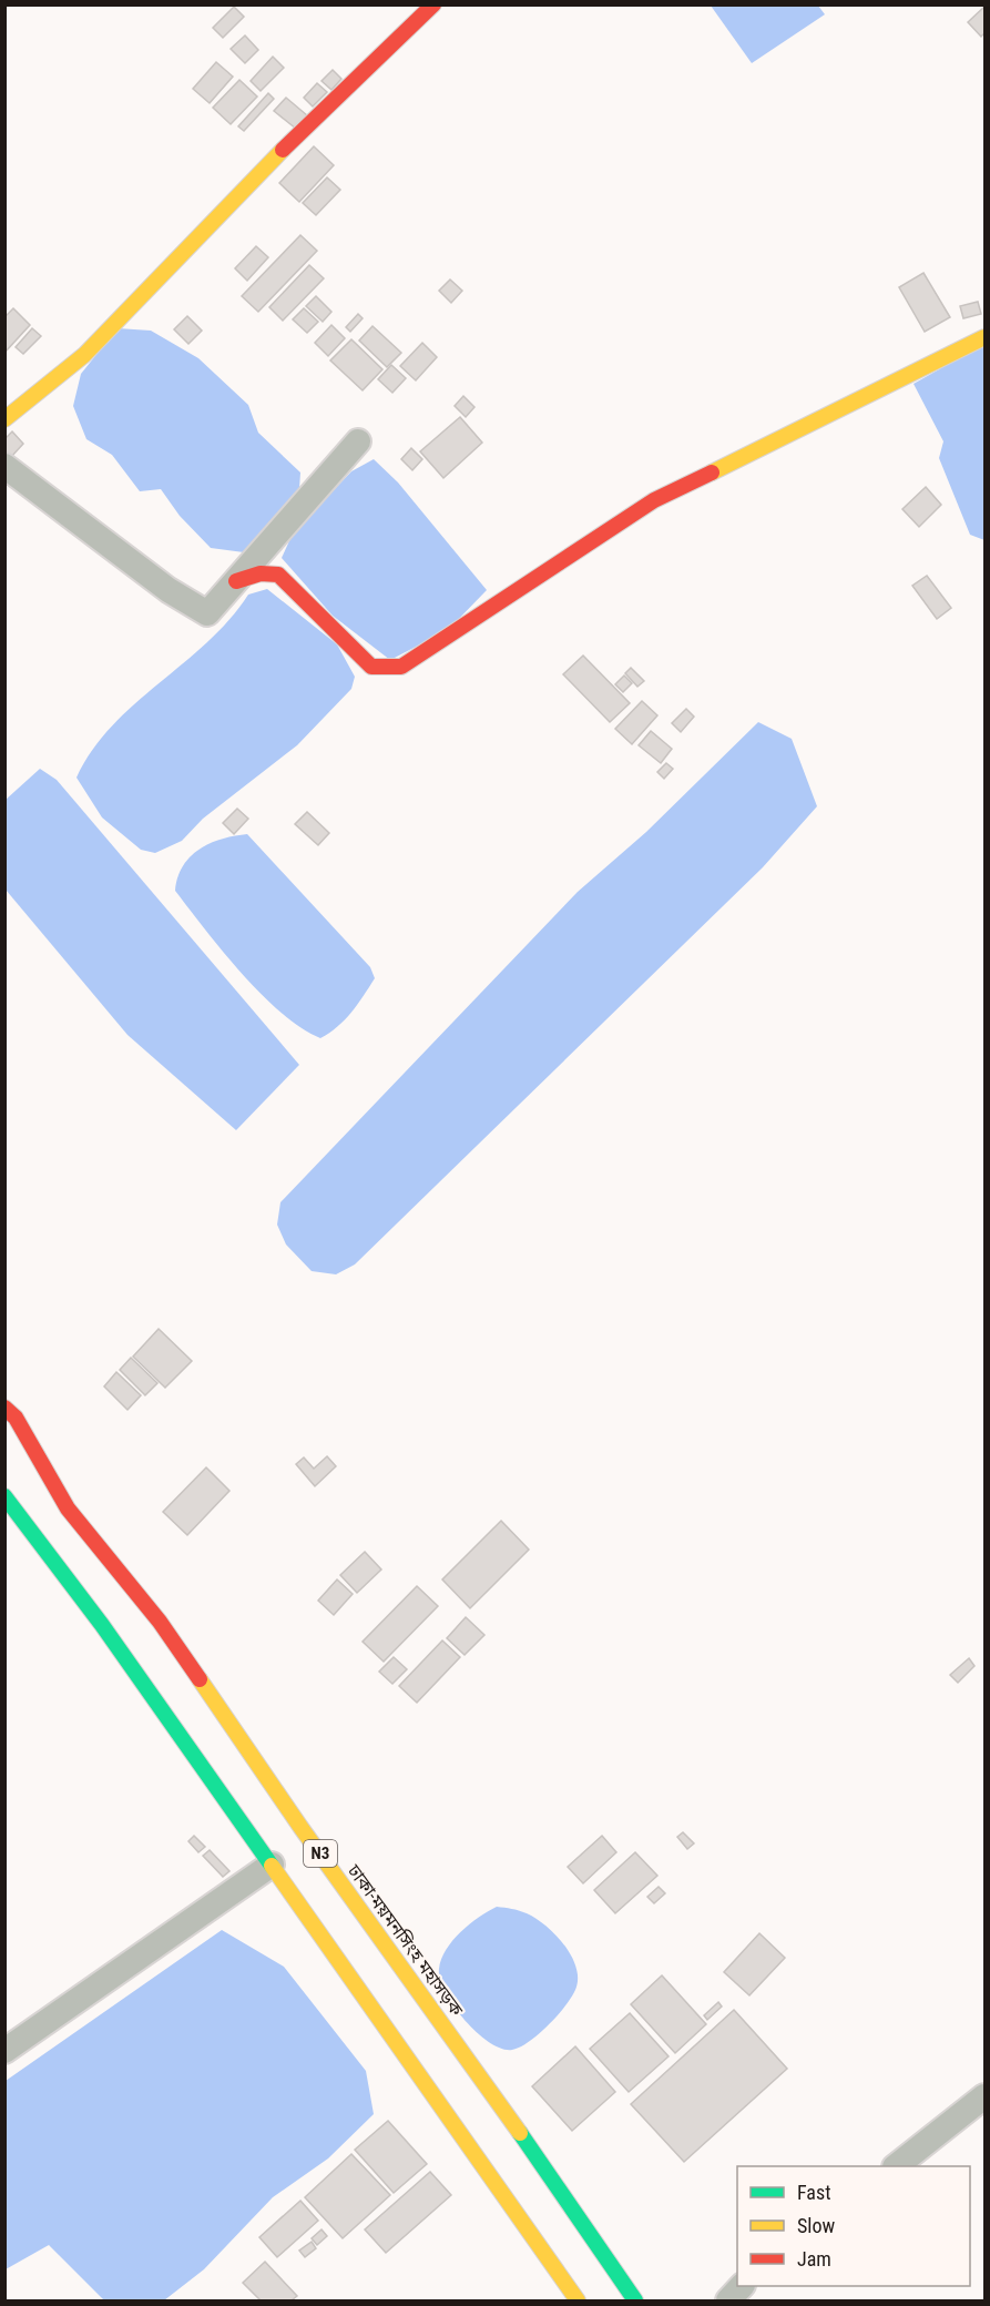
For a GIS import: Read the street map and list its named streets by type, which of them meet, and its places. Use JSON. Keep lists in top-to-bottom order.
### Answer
{
  "streets": {
    "main road": ["N3", "ঢাকা-ময়মনসিংহ মহাসড়ক"]
  },
  "legend": ["Fast", "Slow", "Jam"]
}
